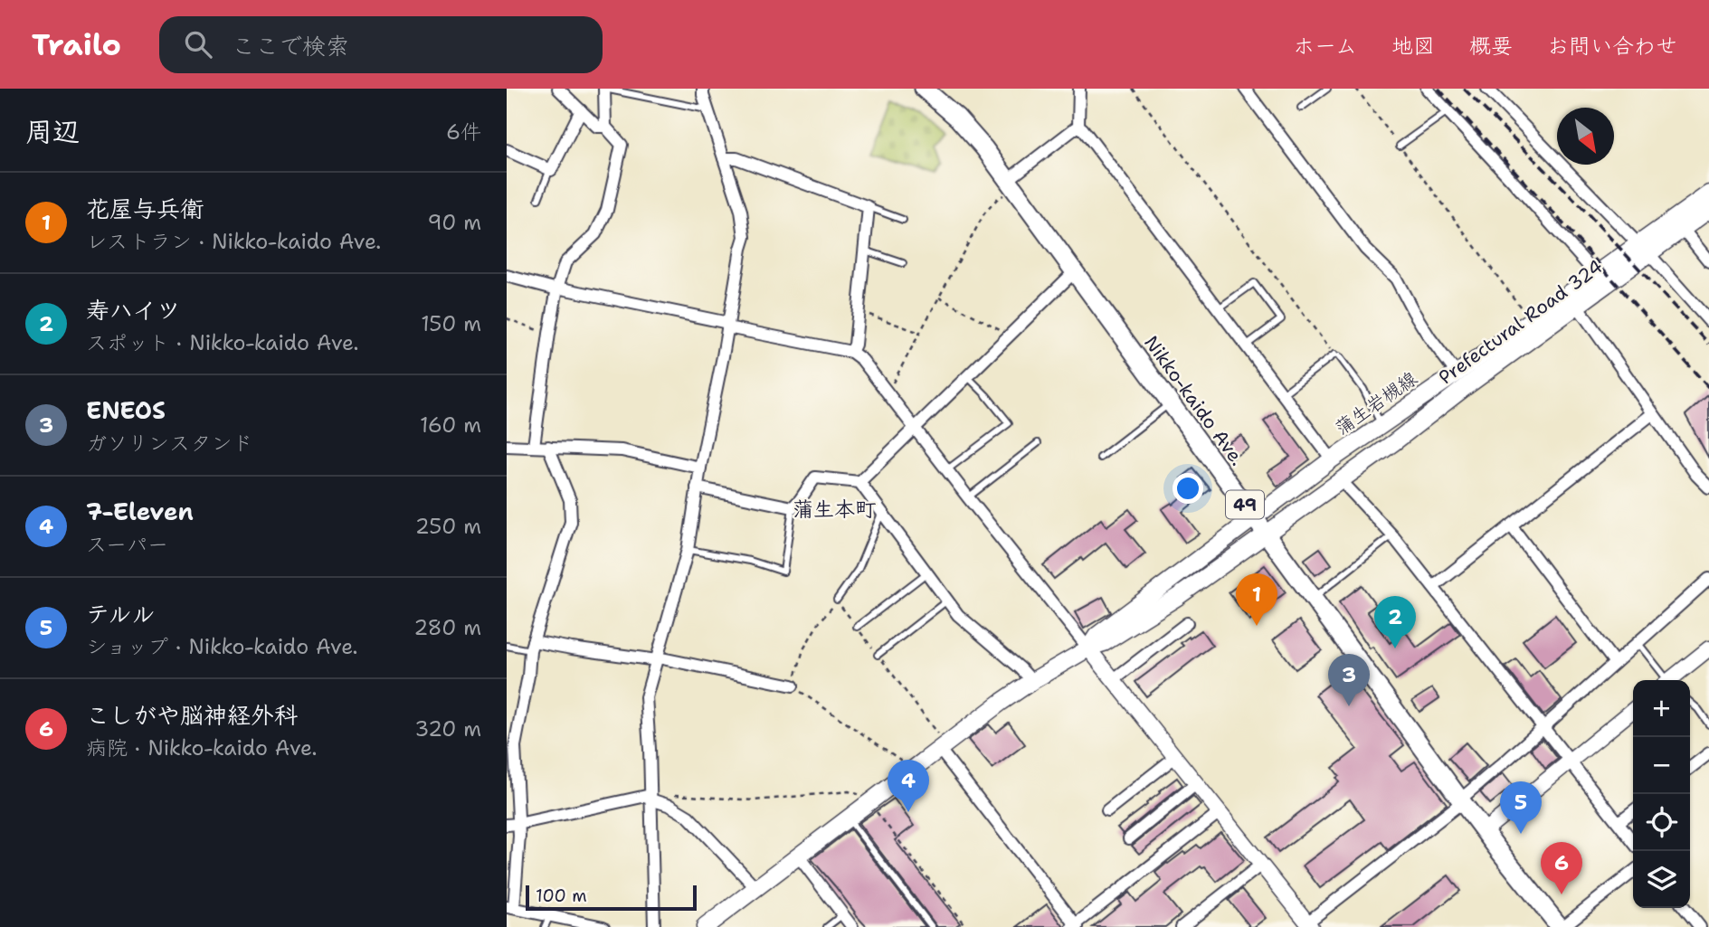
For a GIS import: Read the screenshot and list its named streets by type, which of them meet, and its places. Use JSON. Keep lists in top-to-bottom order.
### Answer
{
  "streets": {
    "main road": [
      "Prefectural Road 324",
      "Nikko-kaido Ave.",
      "蒲生岩槻線",
      "49"
    ]
  },
  "crossings": [
    ["Prefectural Road 324", "Nikko-kaido Ave."],
    ["Prefectural Road 324", "蒲生岩槻線"],
    ["Nikko-kaido Ave.", "蒲生岩槻線"]
  ],
  "districts": ["蒲生本町"],
  "scale_bar": "100 m",
  "north": "bottom right",
  "page": {
    "header": "Trailo",
    "search": "ここで検索",
    "nav": [
      "ホーム",
      "地図",
      "概要",
      "お問い合わせ"
    ],
    "heading": ["周辺", "6件"],
    "list": [
      {
        "mark": "1",
        "name": "花屋与兵衛",
        "note": "レストラン · Nikko-kaido Ave.",
        "value": "90 m"
      },
      {
        "mark": "2",
        "name": "寿ハイツ",
        "note": "スポット · Nikko-kaido Ave.",
        "value": "150 m"
      },
      {
        "mark": "3",
        "name": "ENEOS",
        "note": "ガソリンスタンド",
        "value": "160 m"
      },
      {
        "mark": "4",
        "name": "7-Eleven",
        "note": "スーパー",
        "value": "250 m"
      },
      {
        "mark": "5",
        "name": "テルル",
        "note": "ショップ · Nikko-kaido Ave.",
        "value": "280 m"
      },
      {
        "mark": "6",
        "name": "こしがや脳神経外科",
        "note": "病院 · Nikko-kaido Ave.",
        "value": "320 m"
      }
    ],
    "pins": [
      "1",
      "2",
      "3",
      "4",
      "5",
      "6"
    ],
    "map_buttons": ["+", "−"],
    "scale": "100 m"
  }
}
